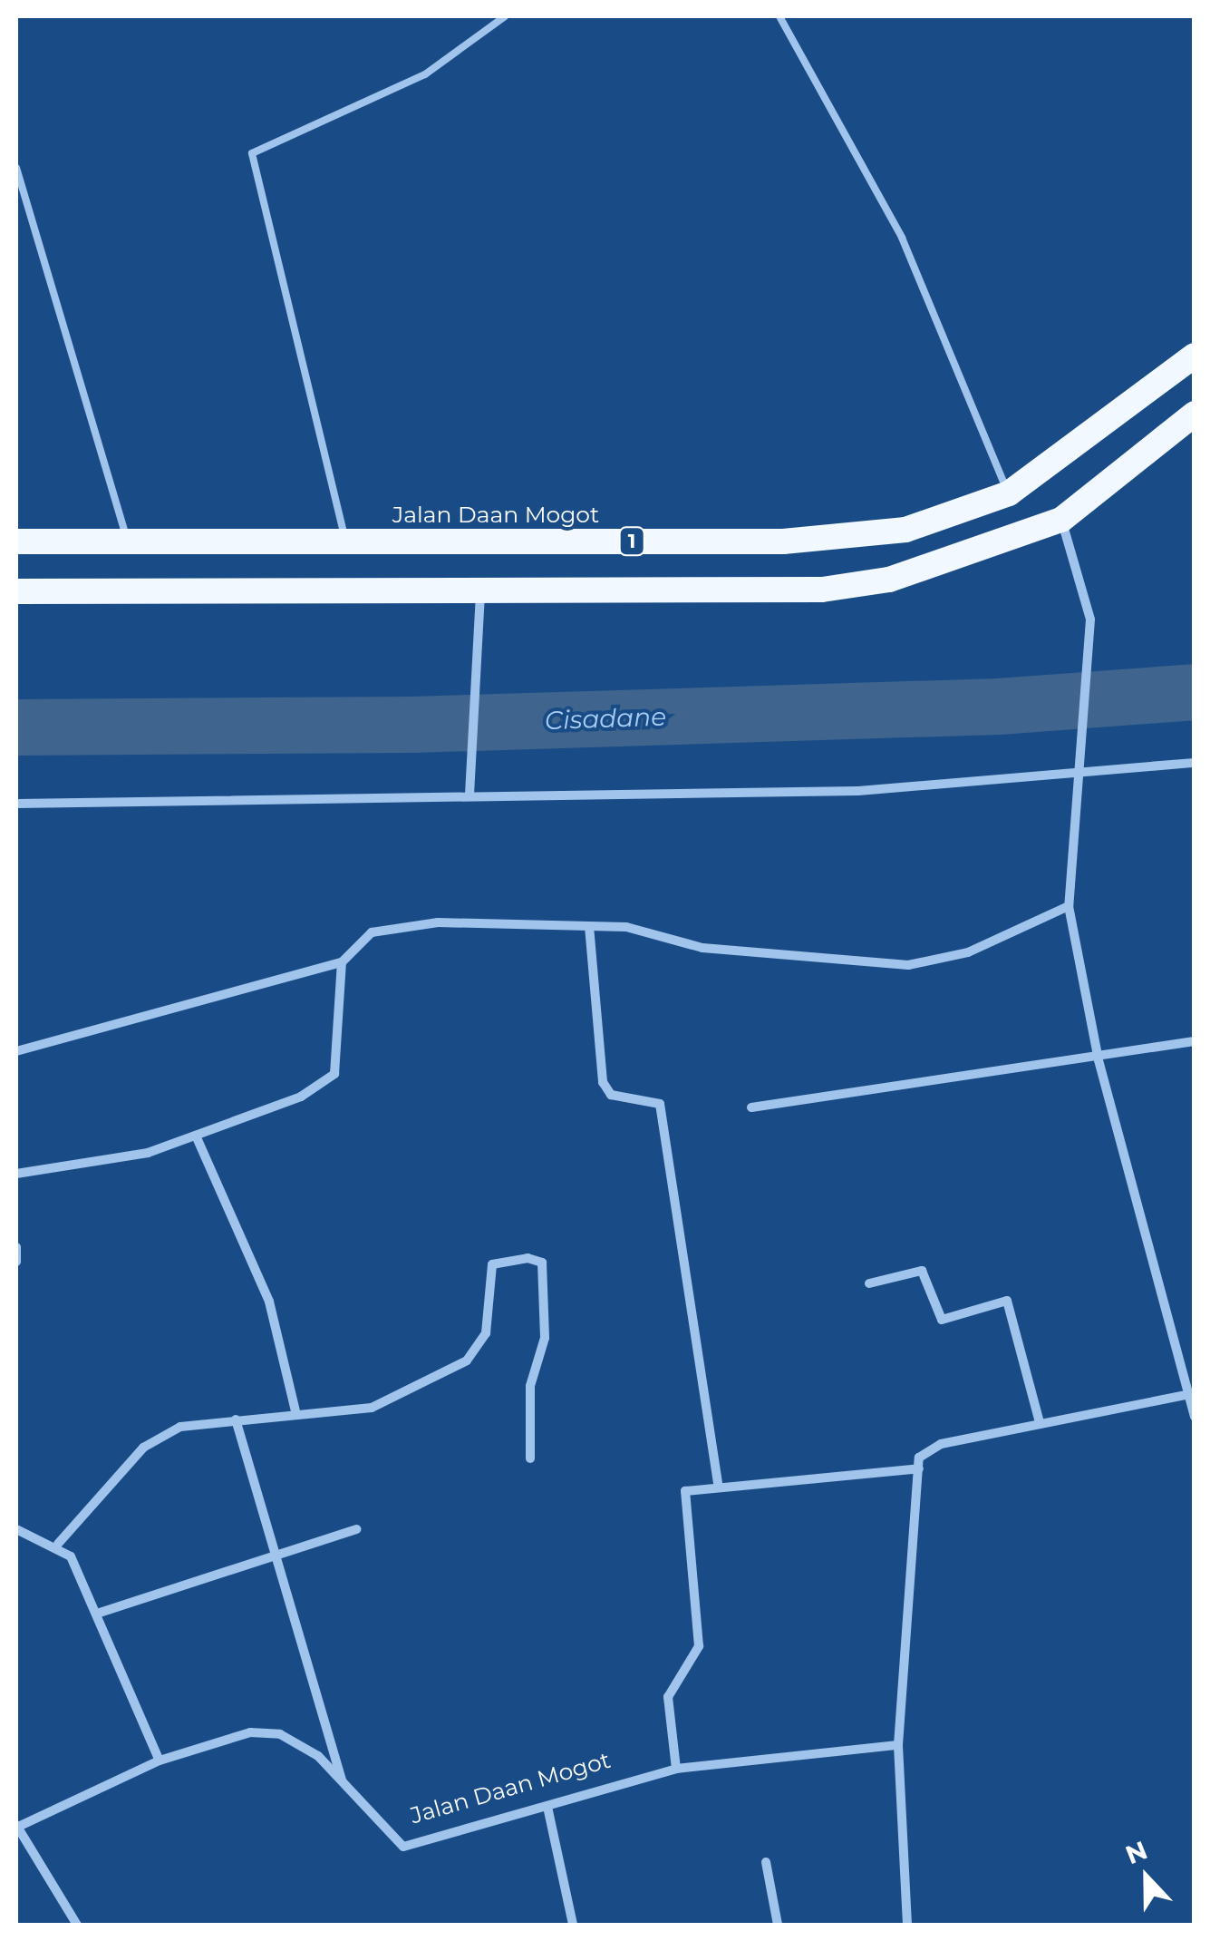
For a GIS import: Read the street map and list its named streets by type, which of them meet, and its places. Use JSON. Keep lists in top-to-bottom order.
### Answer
{
  "streets": {
    "highway": ["Jalan Daan Mogot", "1"]
  },
  "water": ["Cisadane"],
  "north": "top"
}
